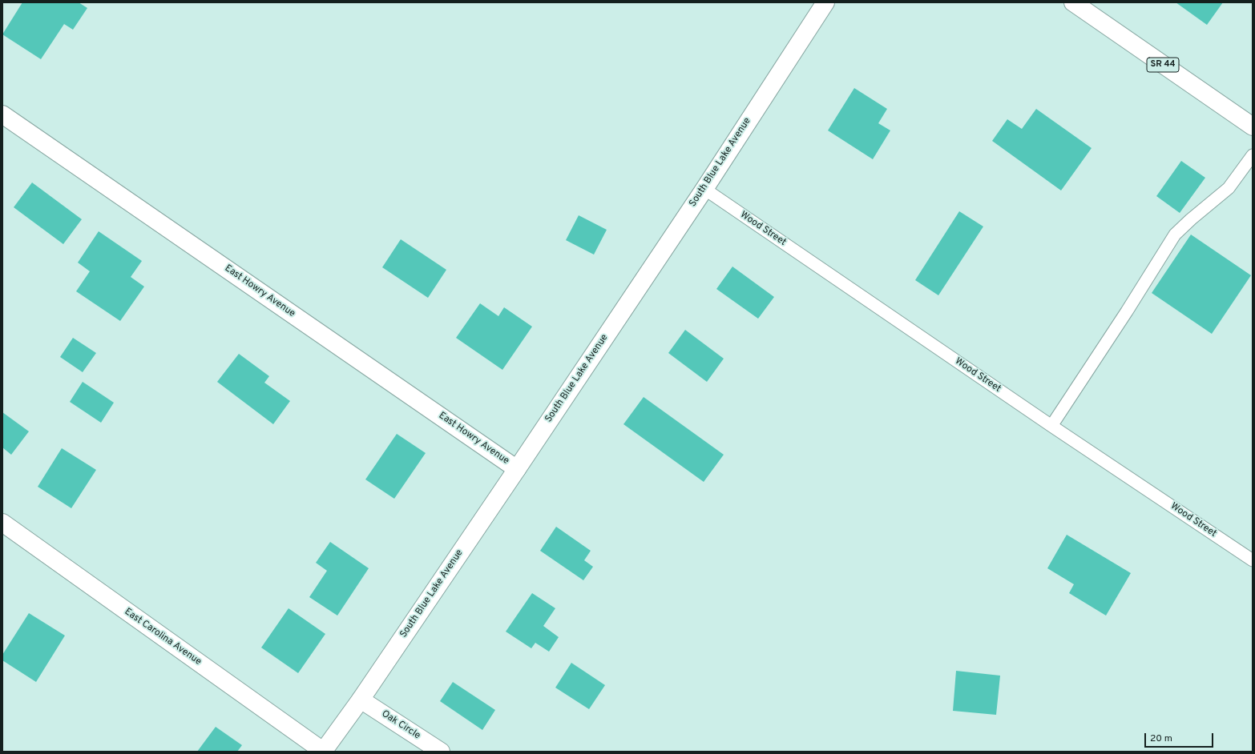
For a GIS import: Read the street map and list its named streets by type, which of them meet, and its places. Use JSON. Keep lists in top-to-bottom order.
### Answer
{
  "streets": {
    "main road": [
      "SR 44",
      "South Blue Lake Avenue",
      "East Howry Avenue",
      "East Carolina Avenue",
      "Oak Circle"
    ],
    "lane": ["Wood Street"]
  },
  "crossings": [
    ["South Blue Lake Avenue", "Wood Street"],
    ["South Blue Lake Avenue", "East Howry Avenue"],
    ["South Blue Lake Avenue", "East Carolina Avenue"],
    ["South Blue Lake Avenue", "Oak Circle"]
  ],
  "scale_bar": "20 m"
}
